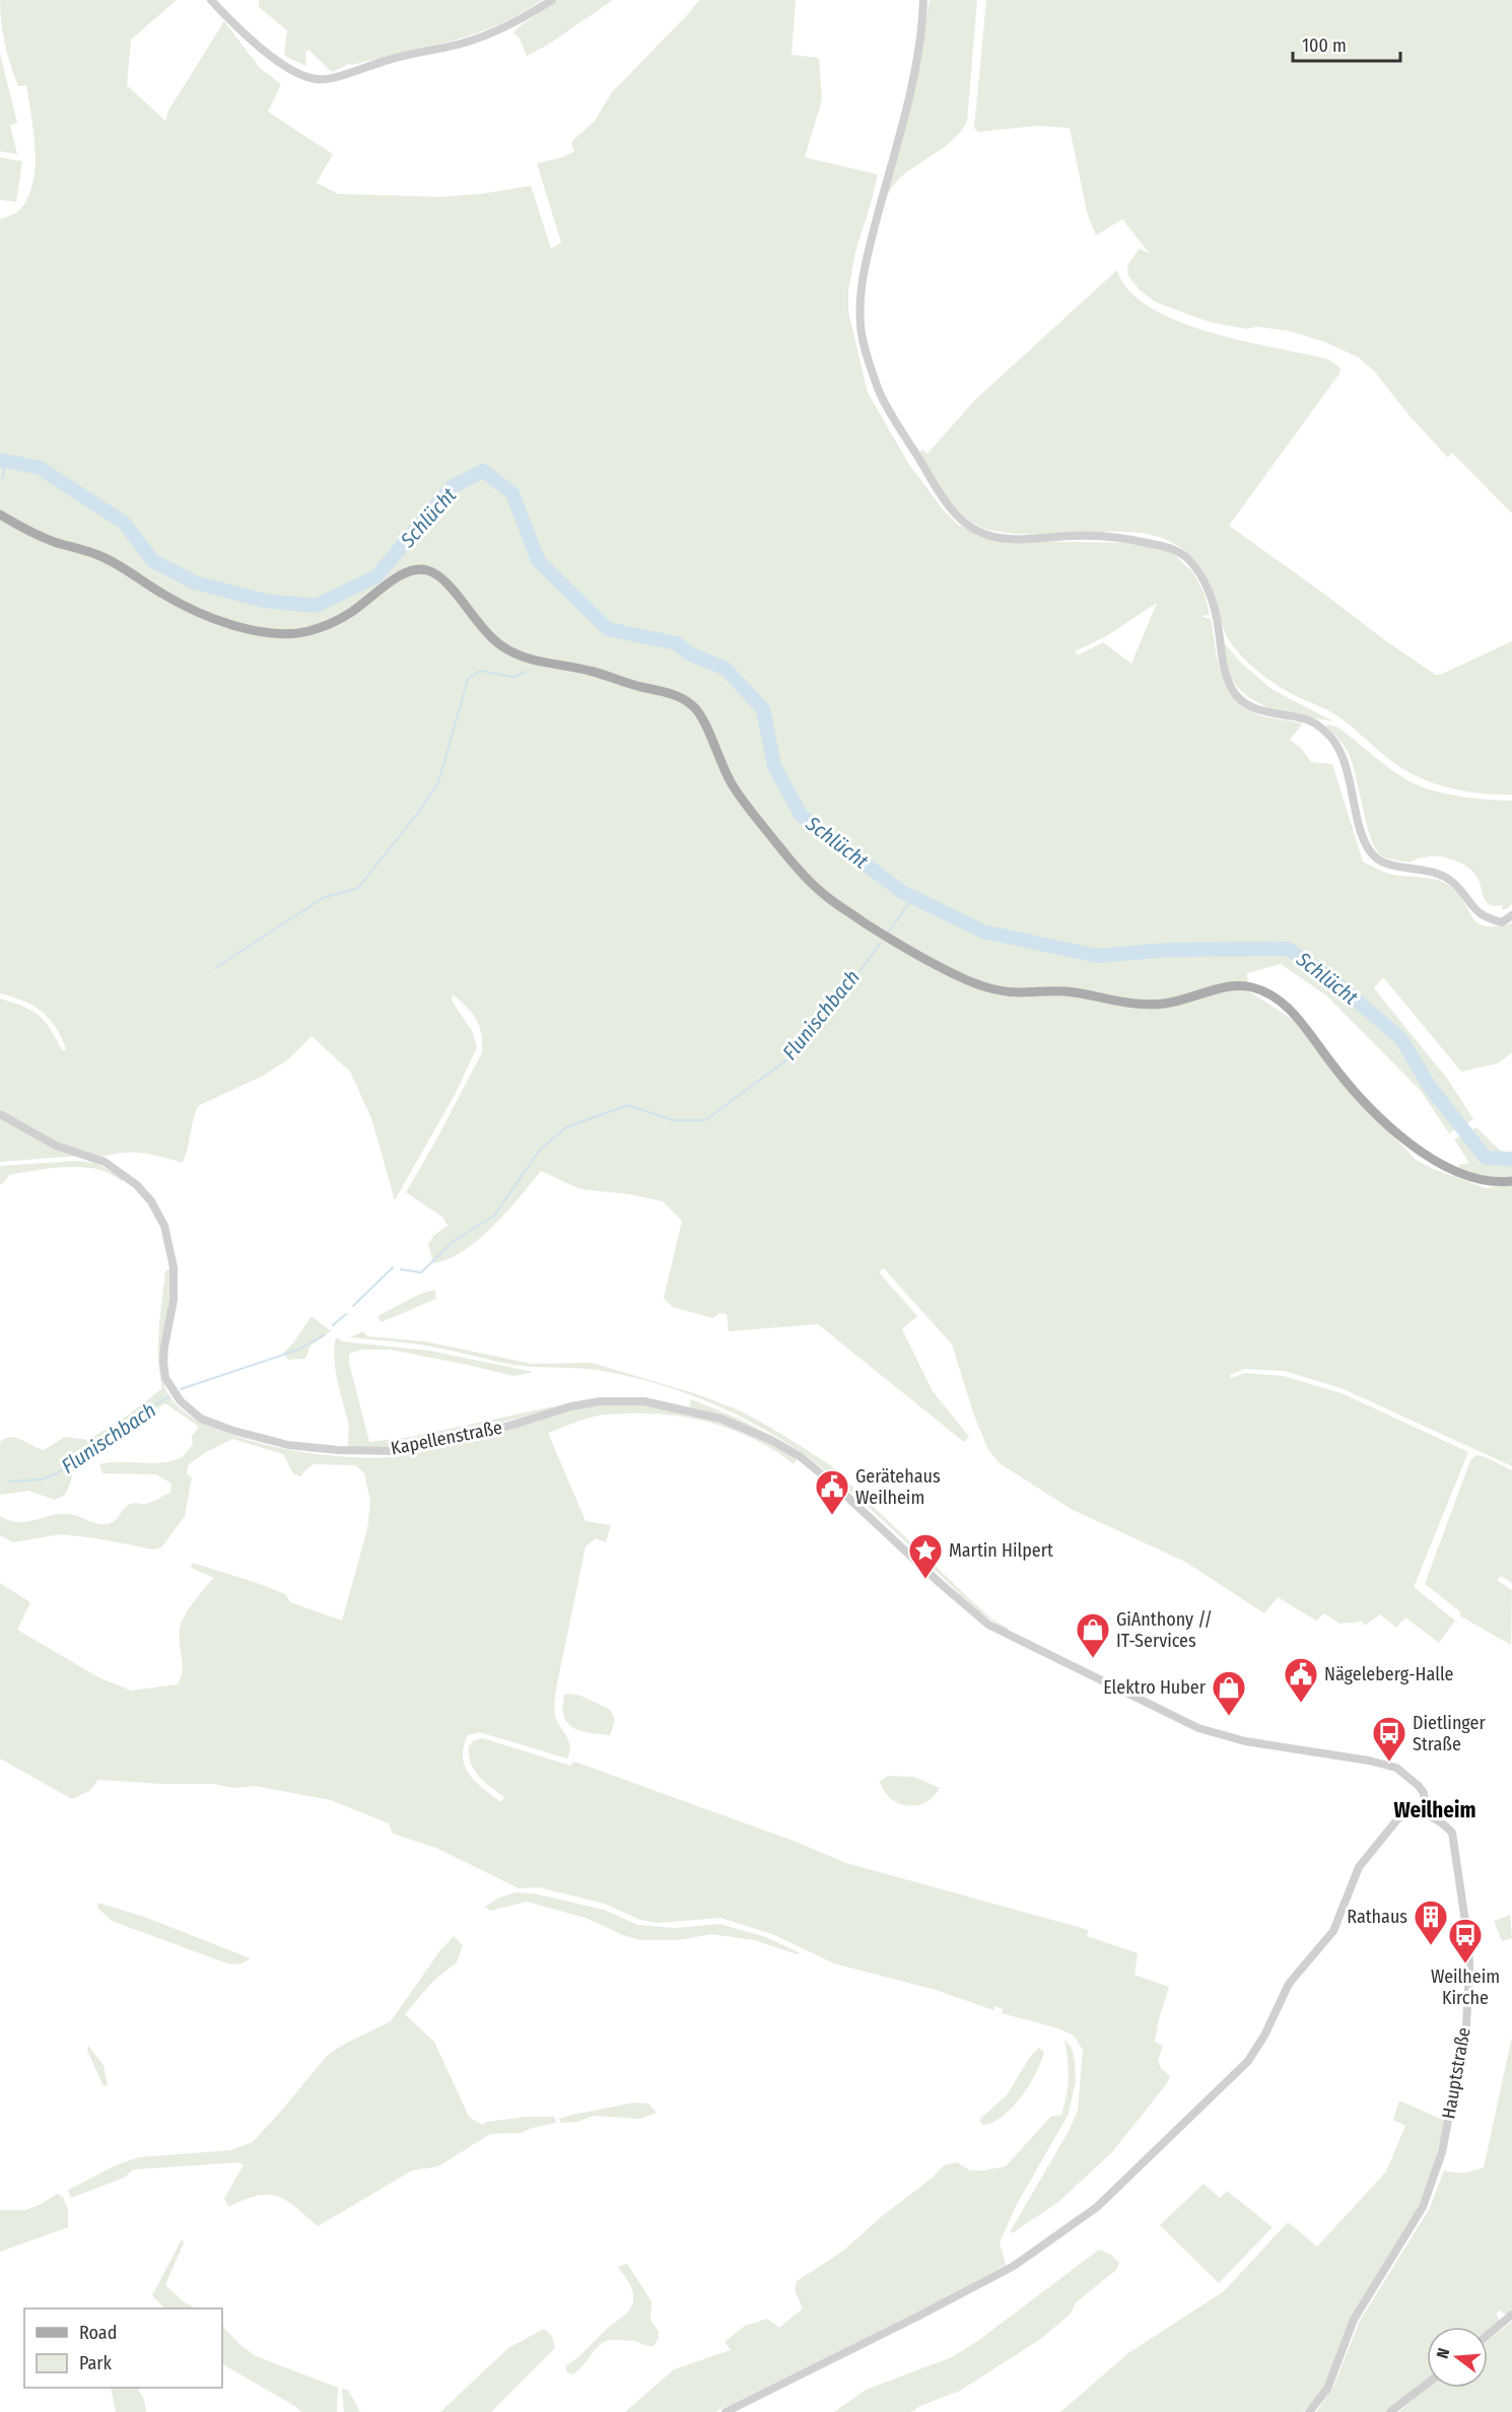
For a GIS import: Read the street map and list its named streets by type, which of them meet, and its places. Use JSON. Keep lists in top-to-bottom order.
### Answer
{
  "streets": {
    "street": ["Kapellenstraße", "Hauptstraße"]
  },
  "crossings": [
    ["Kapellenstraße", "Hauptstraße"]
  ],
  "districts": ["Weilheim"],
  "water": ["Schlücht", "Flunischbach"],
  "places": {
    "public building": ["Gerätehaus Weilheim", "Nägeleberg-Halle"],
    "place": ["Martin Hilpert"],
    "shop": ["GiAnthony // IT-Services", "Elektro Huber"],
    "bus stop": ["Dietlinger Straße", "Weilheim Kirche"],
    "building": ["Rathaus"]
  },
  "legend": ["Road", "Park"],
  "scale_bar": "100 m",
  "north": "left"
}
